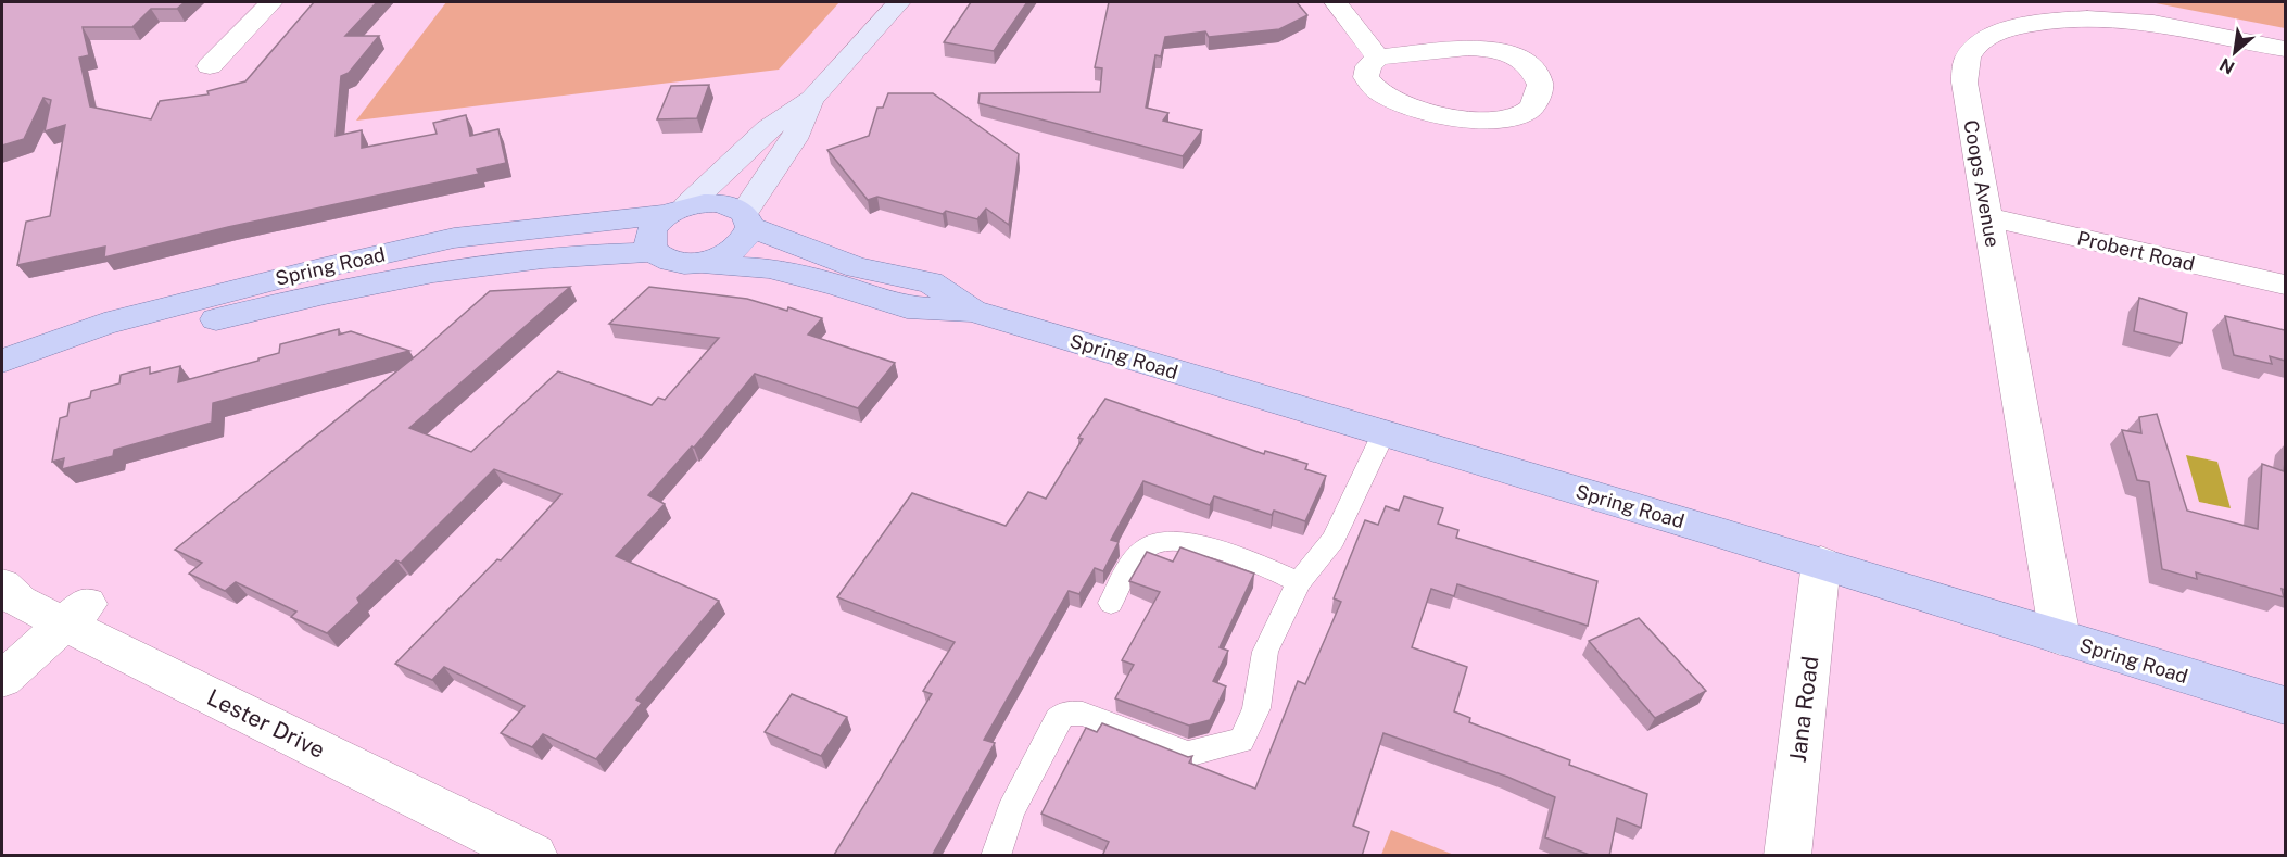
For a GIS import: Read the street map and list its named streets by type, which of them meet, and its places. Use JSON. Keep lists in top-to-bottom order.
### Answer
{
  "streets": {
    "main road": ["Spring Road"],
    "street": [
      "Coops Avenue",
      "Probert Road",
      "Jana Road",
      "Lester Drive"
    ]
  },
  "crossings": [
    ["Coops Avenue", "Probert Road"],
    ["Coops Avenue", "Spring Road"],
    ["Spring Road", "Jana Road"]
  ],
  "north": "bottom left"
}
